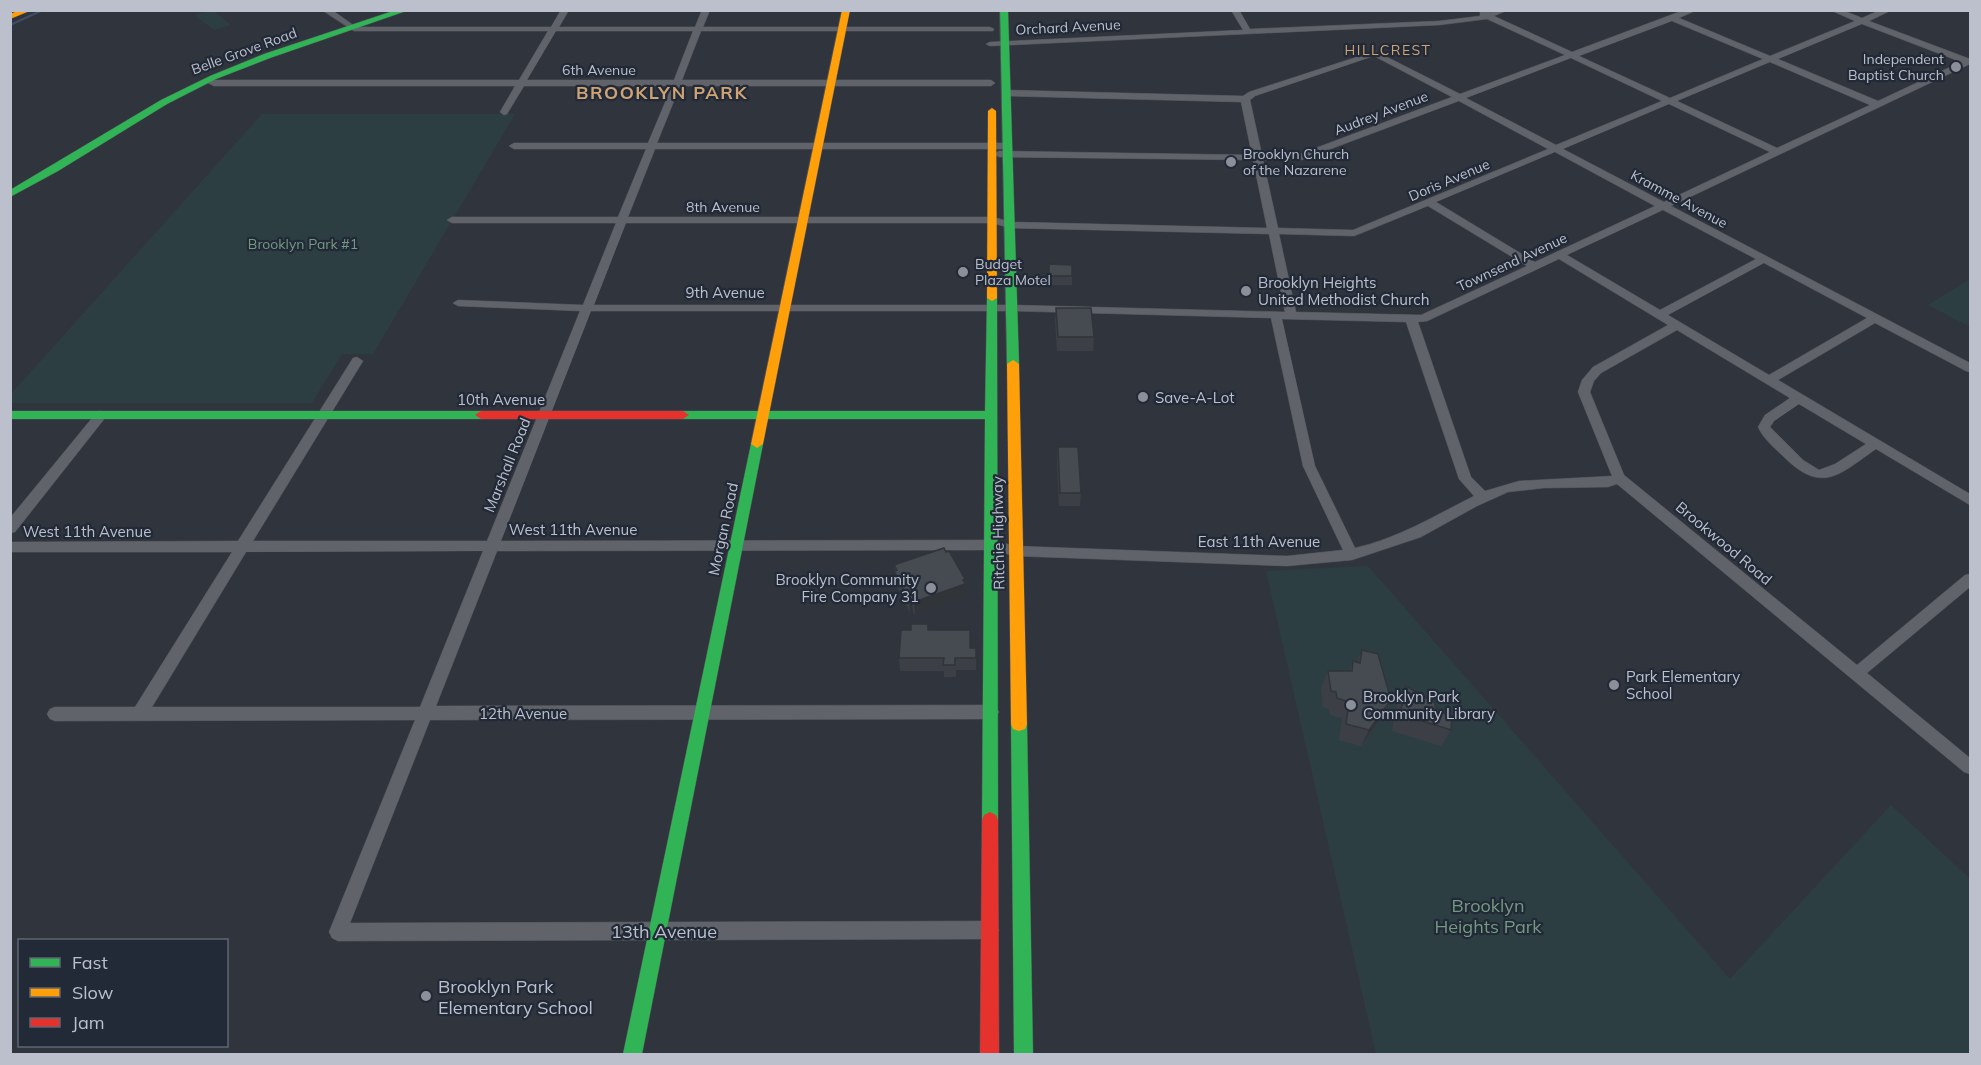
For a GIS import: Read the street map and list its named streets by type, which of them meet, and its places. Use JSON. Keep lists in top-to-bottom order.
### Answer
{
  "streets": {
    "main road": [
      "Belle Grove Road",
      "10th Avenue",
      "Morgan Road",
      "Ritchie Highway"
    ],
    "street": [
      "Orchard Avenue",
      "6th Avenue",
      "Audrey Avenue",
      "Doris Avenue",
      "Kramme Avenue",
      "8th Avenue",
      "Townsend Avenue",
      "9th Avenue",
      "Marshall Road",
      "West 11th Avenue",
      "East 11th Avenue",
      "Brookwood Road",
      "12th Avenue",
      "13th Avenue"
    ]
  },
  "crossings": [
    ["Orchard Avenue", "Ritchie Highway"],
    ["Belle Grove Road", "6th Avenue"],
    ["6th Avenue", "Marshall Road"],
    ["6th Avenue", "Morgan Road"],
    ["6th Avenue", "Ritchie Highway"],
    ["Audrey Avenue", "Kramme Avenue"],
    ["Audrey Avenue", "Marshall Road"],
    ["Audrey Avenue", "Morgan Road"],
    ["Audrey Avenue", "Ritchie Highway"],
    ["Doris Avenue", "Kramme Avenue"],
    ["Doris Avenue", "8th Avenue"],
    ["Doris Avenue", "Ritchie Highway"],
    ["Kramme Avenue", "Townsend Avenue"],
    ["8th Avenue", "Marshall Road"],
    ["8th Avenue", "Morgan Road"],
    ["8th Avenue", "Ritchie Highway"],
    ["Townsend Avenue", "9th Avenue"],
    ["Townsend Avenue", "Ritchie Highway"],
    ["9th Avenue", "Marshall Road"],
    ["9th Avenue", "Morgan Road"],
    ["9th Avenue", "Ritchie Highway"],
    ["10th Avenue", "Marshall Road"],
    ["10th Avenue", "Morgan Road"],
    ["10th Avenue", "Ritchie Highway"],
    ["Marshall Road", "West 11th Avenue"],
    ["Marshall Road", "12th Avenue"],
    ["Marshall Road", "13th Avenue"],
    ["West 11th Avenue", "Morgan Road"],
    ["West 11th Avenue", "Ritchie Highway"],
    ["West 11th Avenue", "East 11th Avenue"],
    ["Morgan Road", "12th Avenue"],
    ["Morgan Road", "13th Avenue"],
    ["Ritchie Highway", "East 11th Avenue"],
    ["Ritchie Highway", "12th Avenue"],
    ["Ritchie Highway", "13th Avenue"],
    ["East 11th Avenue", "Brookwood Road"]
  ],
  "districts": ["HILLCREST", "BROOKLYN PARK"],
  "parks": ["Brooklyn Park #1", "Brooklyn Heights Park"],
  "places": [
    "Independent Baptist Church",
    "Brooklyn Church of the Nazarene",
    "Budget Plaza Motel",
    "Brooklyn Heights United Methodist Church",
    "Save-A-Lot",
    "Brooklyn Community Fire Company 31",
    "Park Elementary School",
    "Brooklyn Park Community Library",
    "Brooklyn Park Elementary School"
  ],
  "legend": ["Fast", "Slow", "Jam"]
}
